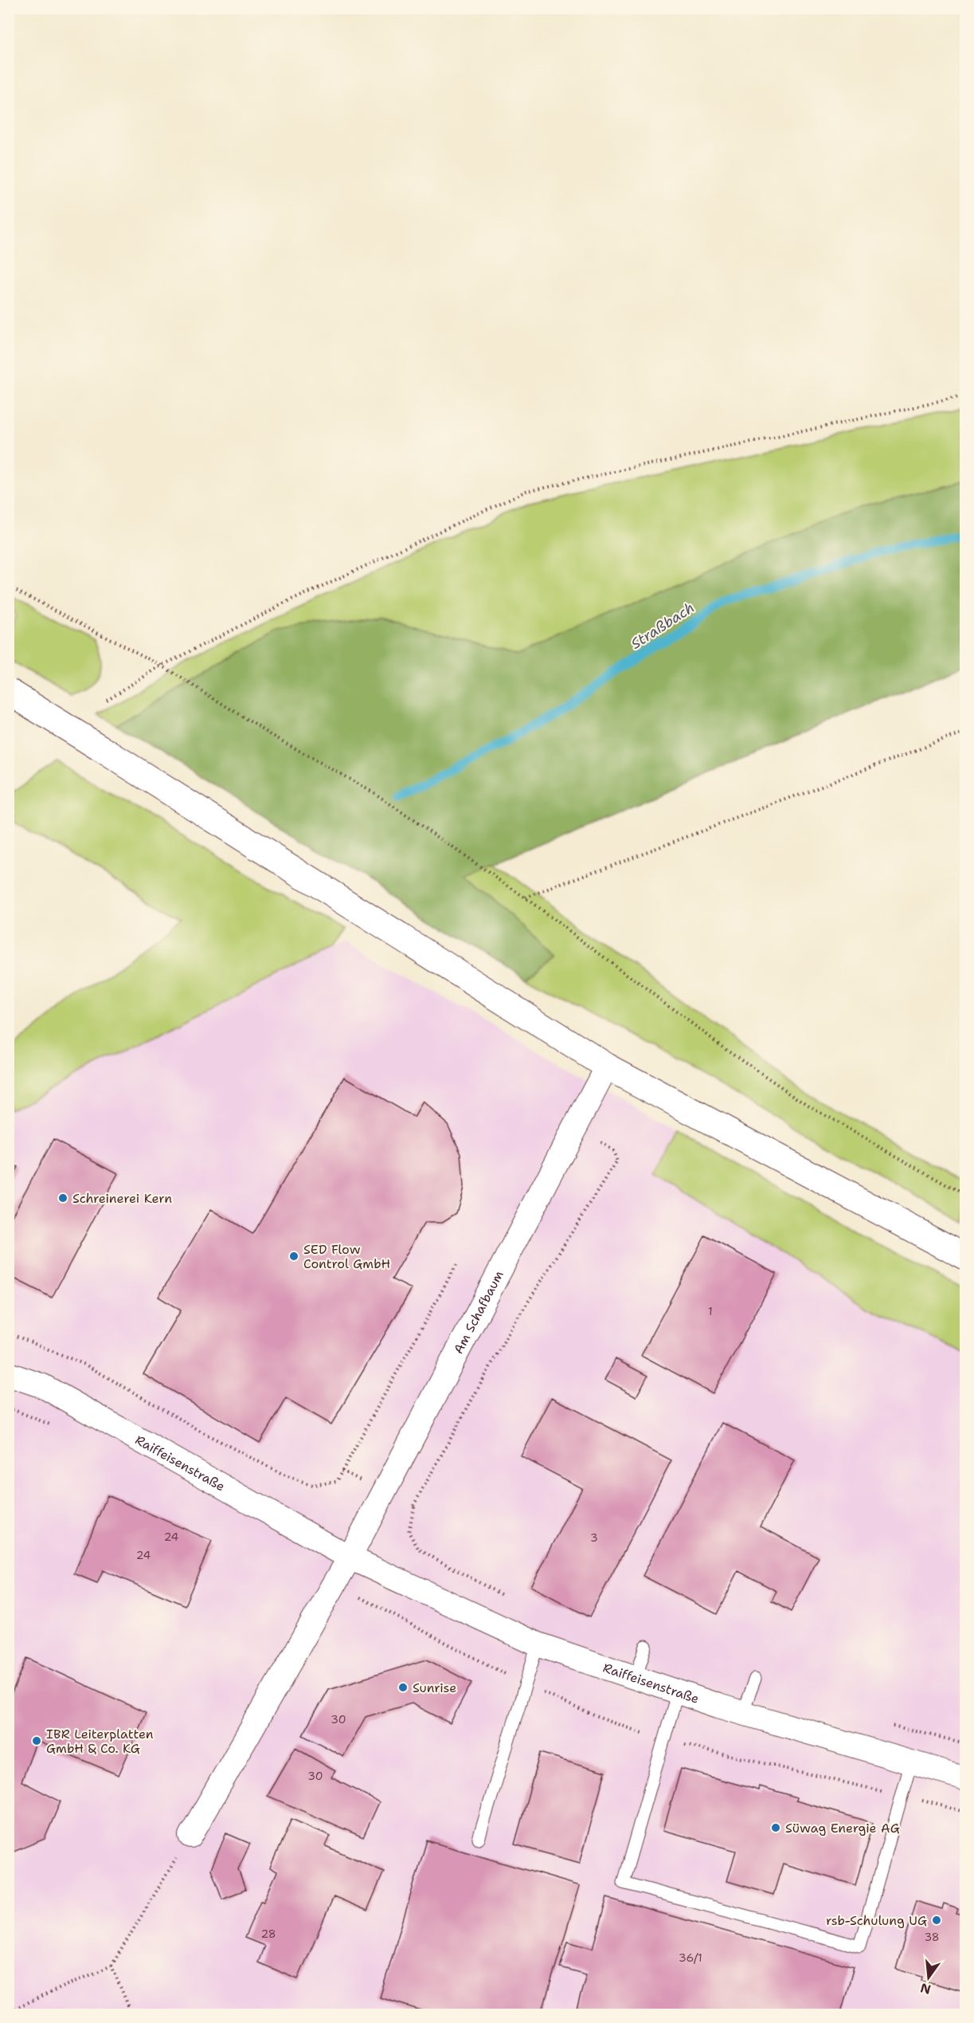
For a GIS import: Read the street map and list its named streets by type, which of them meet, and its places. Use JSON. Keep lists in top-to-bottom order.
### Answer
{
  "streets": {
    "street": ["Am Schafbaum", "Raiffeisenstraße"]
  },
  "crossings": [
    ["Am Schafbaum", "Raiffeisenstraße"]
  ],
  "water": ["Straßbach"],
  "places": [
    "Schreinerei Kern",
    "SED Flow Control GmbH",
    "Sunrise",
    "IBR Leiterplatten GmbH & Co. KG",
    "Süwag Energie AG",
    "rsb-Schulung UG"
  ],
  "house_numbers": [
    "1",
    "24",
    "3",
    "24",
    "30",
    "30",
    "28",
    "38",
    "36/1"
  ],
  "north": "bottom"
}
